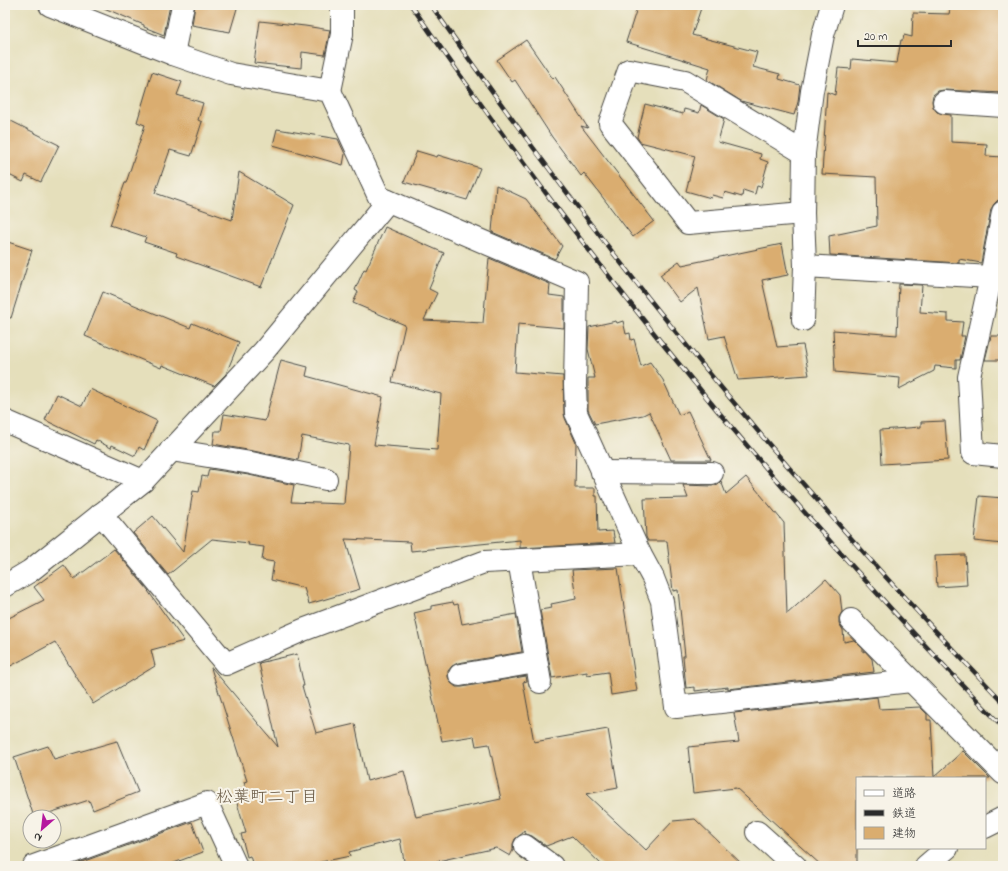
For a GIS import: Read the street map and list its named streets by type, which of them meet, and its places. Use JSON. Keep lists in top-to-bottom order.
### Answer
{
  "districts": ["松葉町二丁目"],
  "legend": ["道路", "鉄道", "建物"],
  "scale_bar": "20 m",
  "north": "bottom left"
}
